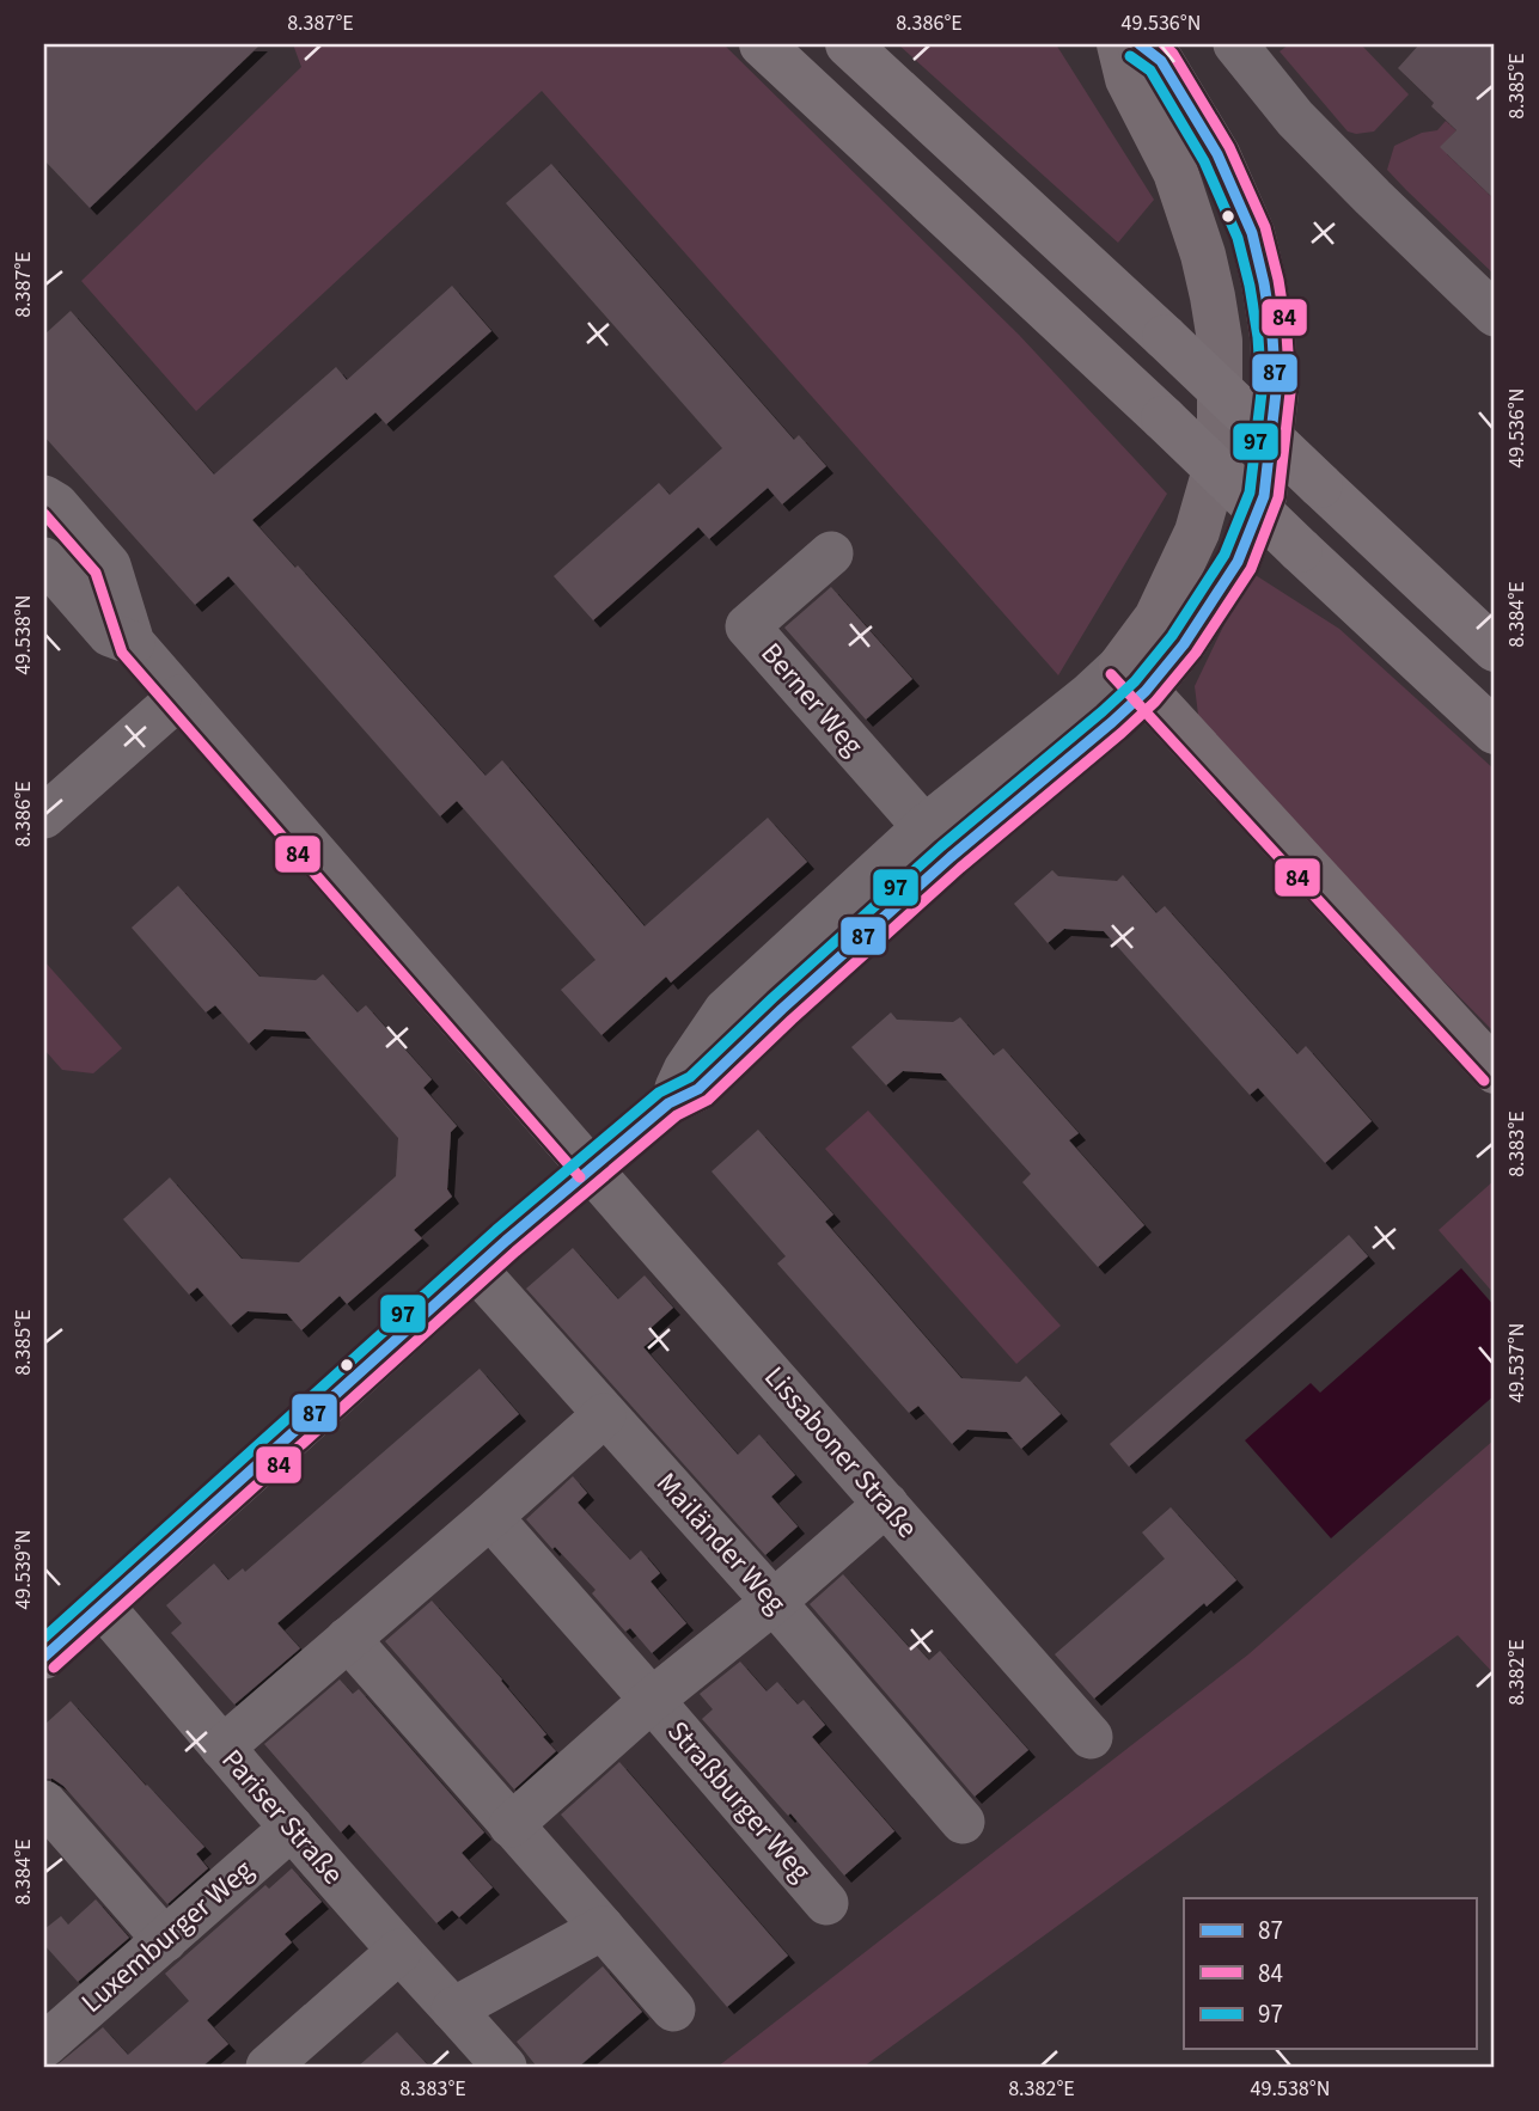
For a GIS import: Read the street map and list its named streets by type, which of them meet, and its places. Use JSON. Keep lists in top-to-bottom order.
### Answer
{
  "streets": {
    "street": [
      "Berner Weg",
      "Lissaboner Straße",
      "Mailänder Weg",
      "Straßburger Weg",
      "Pariser Straße",
      "Luxemburger Weg"
    ]
  },
  "crossings": [
    ["Lissaboner Straße", "Straßburger Weg"],
    ["Mailänder Weg", "Straßburger Weg"],
    ["Pariser Straße", "Luxemburger Weg"]
  ],
  "lines": ["transit line 87", "transit line 84", "transit line 97"],
  "legend": ["87", "84", "97"],
  "coordinates": [
    "8.387°E",
    "8.386°E",
    "49.536°N",
    "8.385°E",
    "8.384°E",
    "49.538°N",
    "8.383°E",
    "49.537°N",
    "49.539°N",
    "8.382°E"
  ]
}
